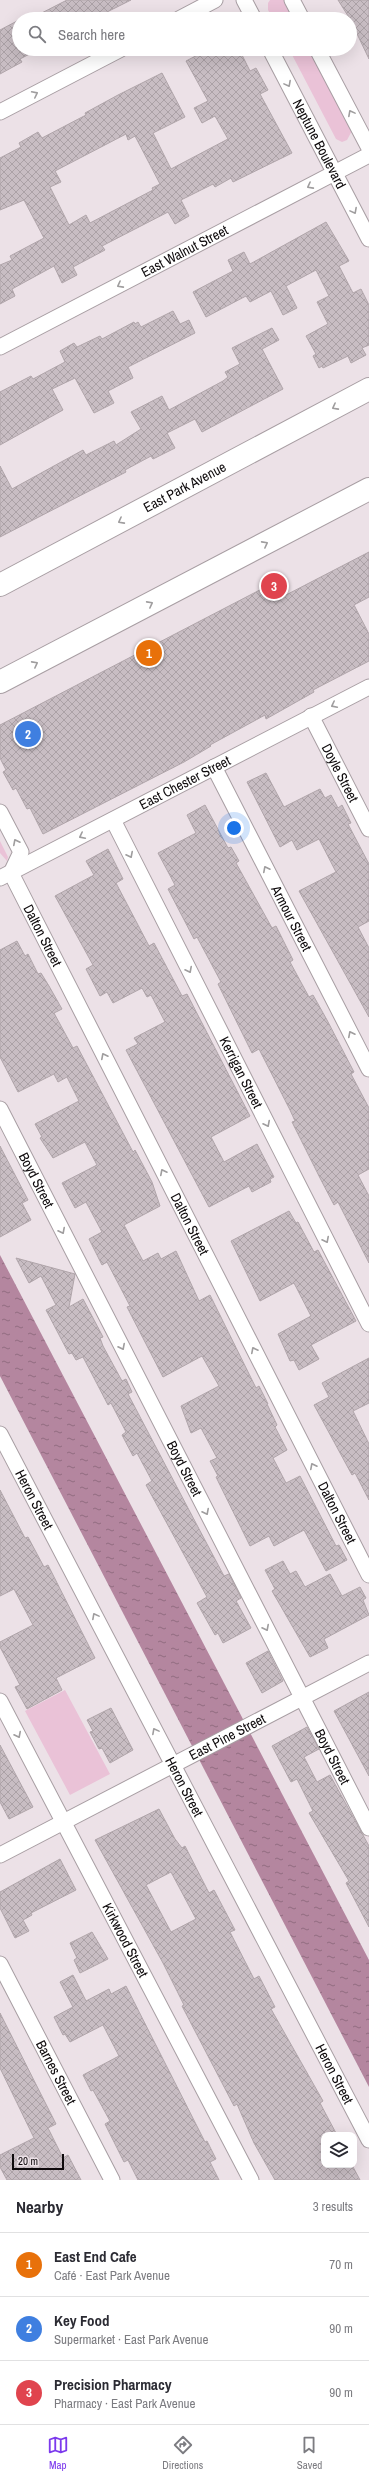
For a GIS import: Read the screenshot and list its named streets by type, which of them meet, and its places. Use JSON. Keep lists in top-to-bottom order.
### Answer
{
  "streets": {
    "highway": ["East Park Avenue"],
    "street": [
      "Neptune Boulevard",
      "East Walnut Street",
      "Doyle Street",
      "East Chester Street",
      "Armour Street",
      "Dalton Street",
      "Kerrigan Street",
      "Boyd Street",
      "Heron Street",
      "East Pine Street",
      "Kirkwood Street",
      "Barnes Street"
    ]
  },
  "crossings": [
    ["Neptune Boulevard", "East Walnut Street"],
    ["Doyle Street", "East Chester Street"],
    ["East Chester Street", "Armour Street"],
    ["East Chester Street", "Dalton Street"],
    ["East Chester Street", "Kerrigan Street"],
    ["Boyd Street", "East Pine Street"],
    ["Heron Street", "East Pine Street"],
    ["East Pine Street", "Kirkwood Street"]
  ],
  "one_way": [
    "East Walnut Street",
    "East Chester Street",
    "Armour Street",
    "Dalton Street",
    "Kerrigan Street",
    "Boyd Street",
    "Heron Street"
  ],
  "scale_bar": "20 m",
  "page": {
    "search": "Search here",
    "pins": ["3", "1", "2"],
    "scale": "20 m",
    "heading": ["Nearby", "3 results"],
    "list": [
      {
        "mark": "1",
        "name": "East End Cafe",
        "note": "Café · East Park Avenue",
        "value": "70 m"
      },
      {
        "mark": "2",
        "name": "Key Food",
        "note": "Supermarket · East Park Avenue",
        "value": "90 m"
      },
      {
        "mark": "3",
        "name": "Precision Pharmacy",
        "note": "Pharmacy · East Park Avenue",
        "value": "90 m"
      }
    ],
    "nav": ["Map", "Directions", "Saved"]
  }
}
